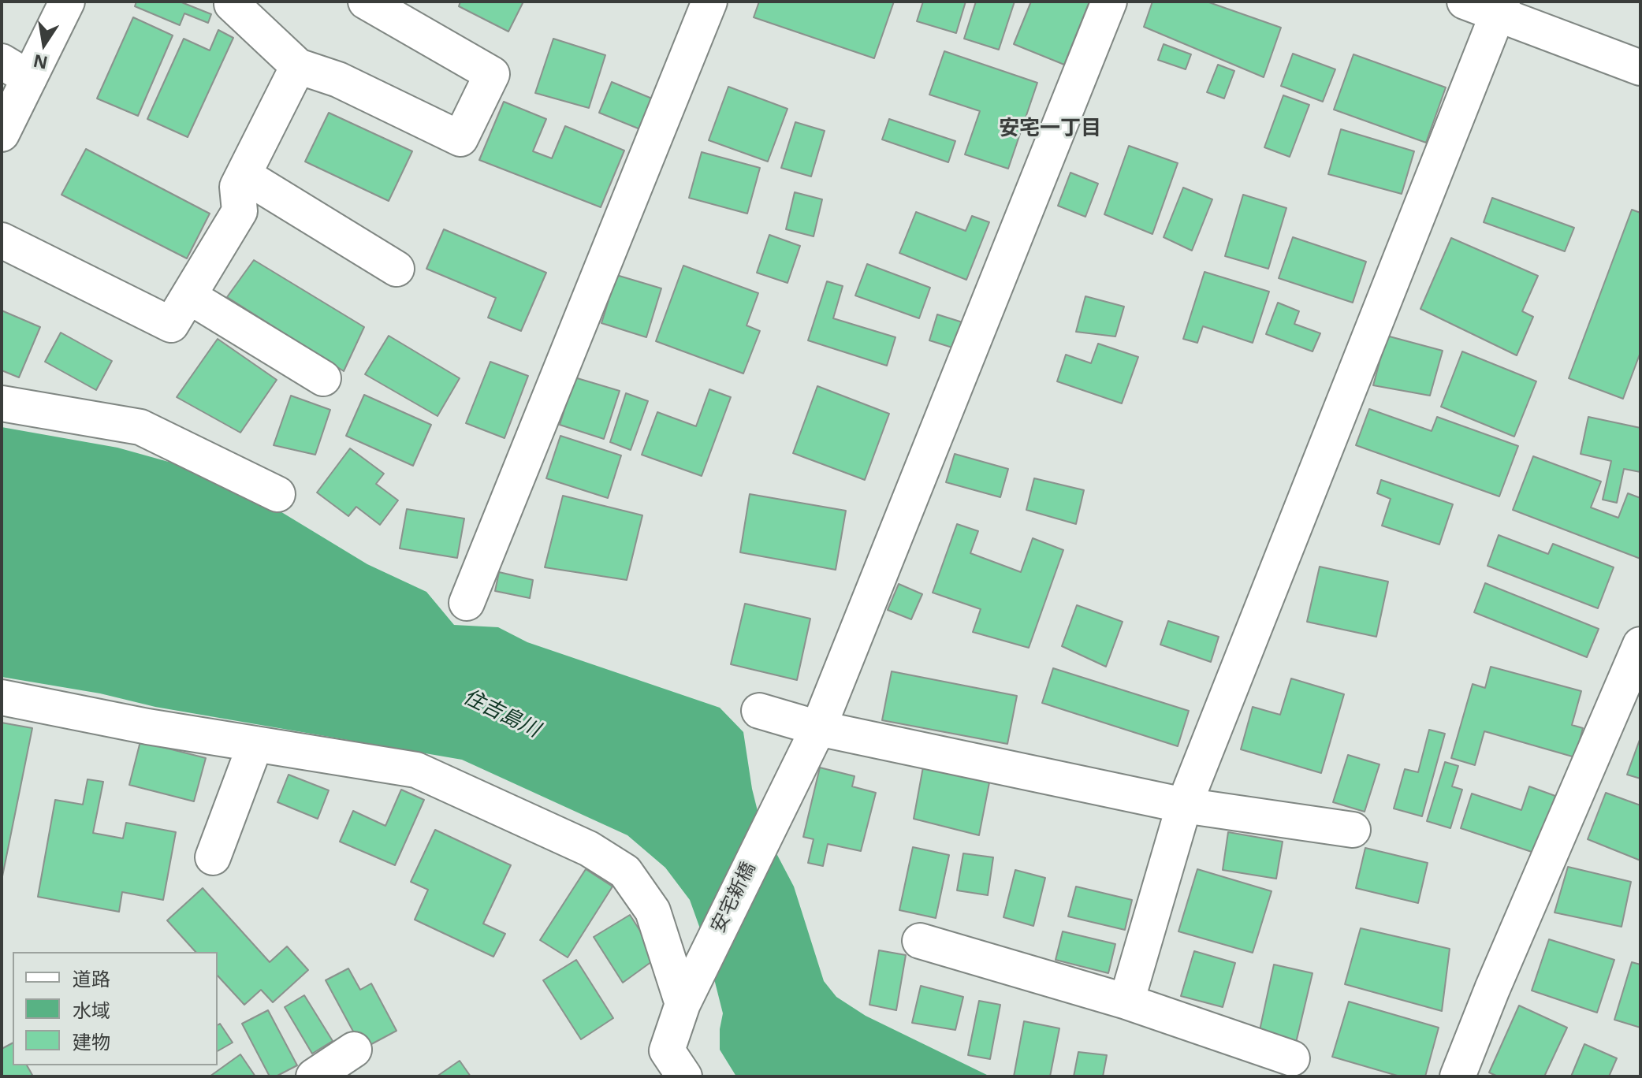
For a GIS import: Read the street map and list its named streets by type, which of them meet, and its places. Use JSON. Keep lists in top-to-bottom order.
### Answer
{
  "streets": {
    "street": ["安宅新橋"]
  },
  "districts": ["安宅一丁目"],
  "water": ["住吉島川"],
  "legend": ["道路", "水域", "建物"],
  "north": "bottom"
}
